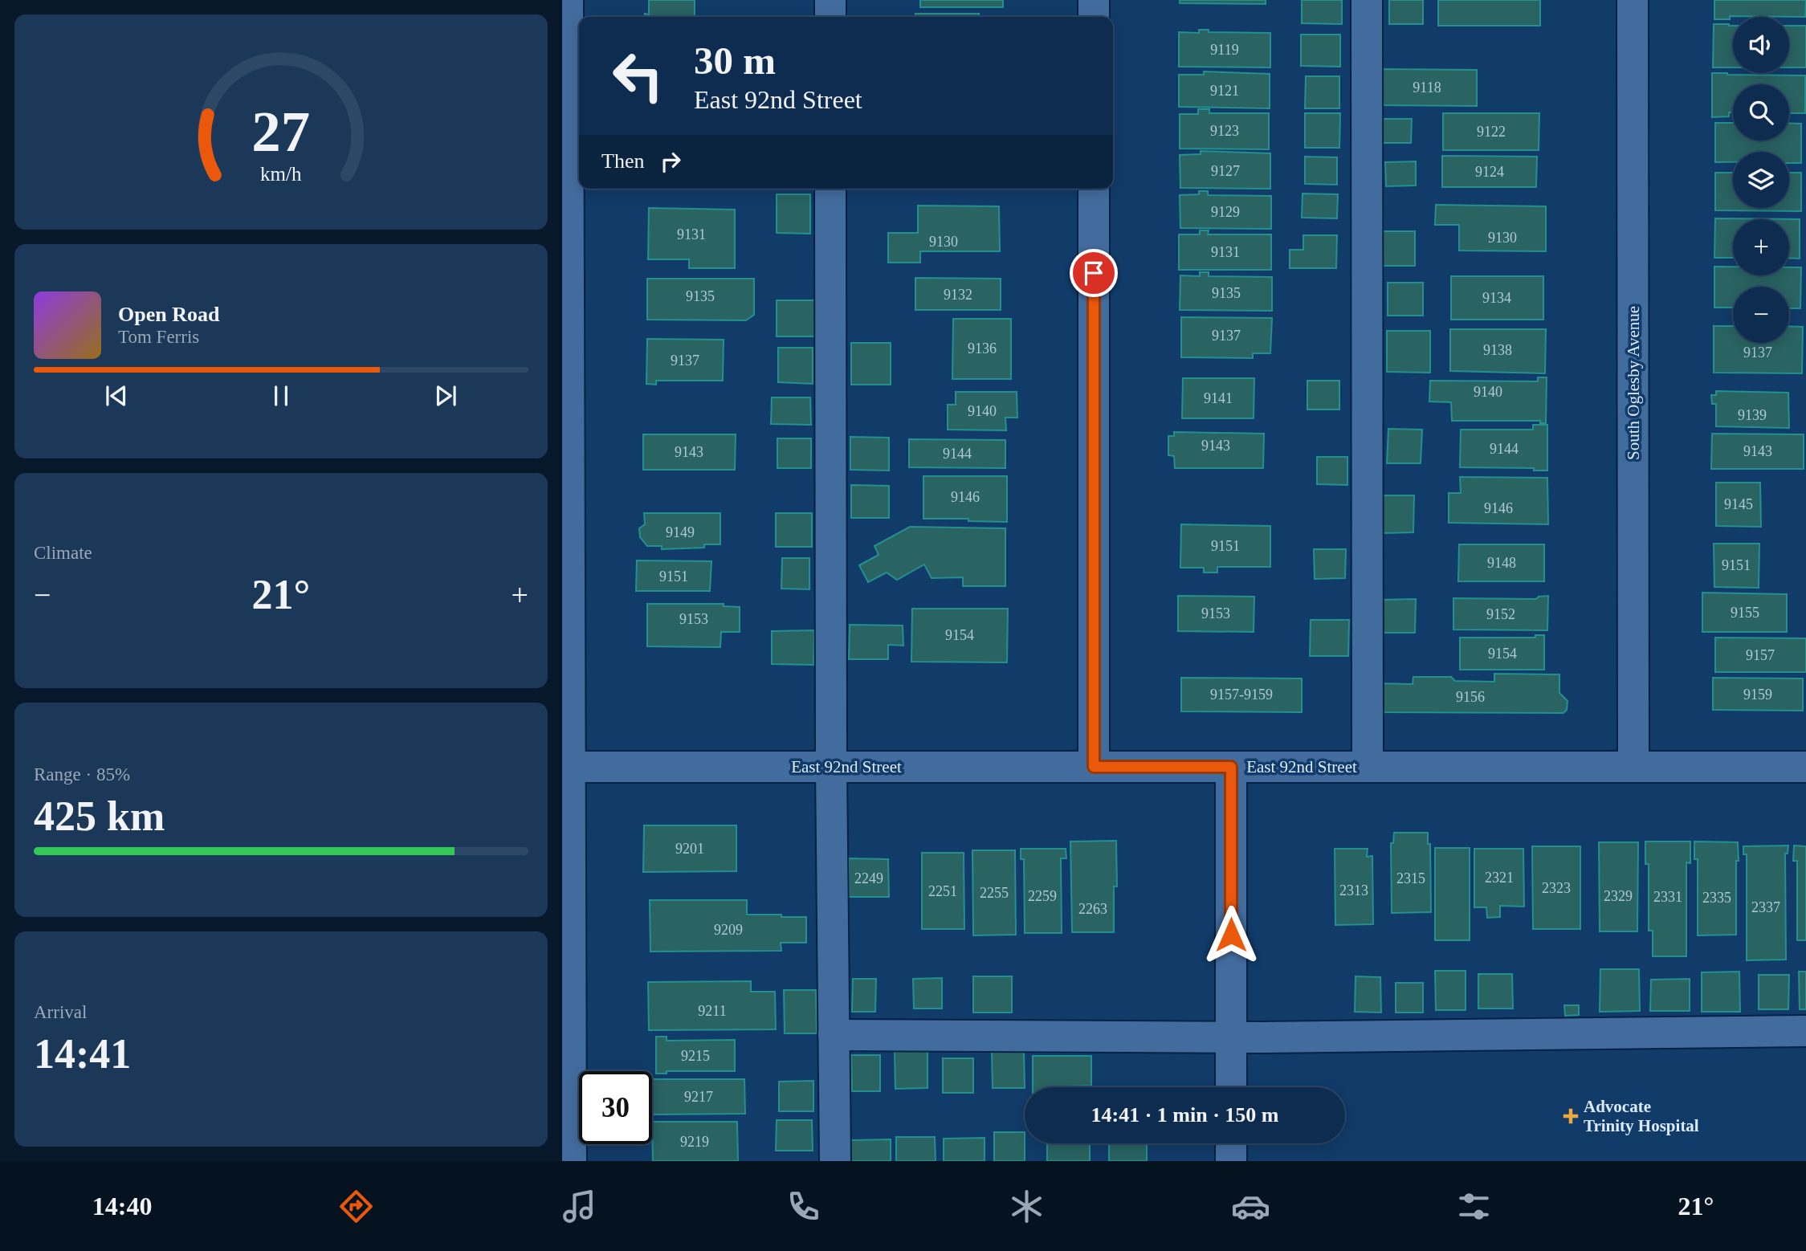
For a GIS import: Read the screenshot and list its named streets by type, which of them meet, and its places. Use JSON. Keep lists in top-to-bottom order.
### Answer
{
  "streets": {
    "street": ["South Oglesby Avenue", "East 92nd Street"]
  },
  "crossings": [
    ["South Oglesby Avenue", "East 92nd Street"]
  ],
  "places": {
    "health": ["Advocate Trinity Hospital"]
  },
  "house_numbers": [
    "9119",
    "9118",
    "9121",
    "9123",
    "9122",
    "9127",
    "9124",
    "9129",
    "9131",
    "9130",
    "9130",
    "9131",
    "9135",
    "9132",
    "9135",
    "9134",
    "9137",
    "9136",
    "9138",
    "9137",
    "9137",
    "9140",
    "9141",
    "9140",
    "9139",
    "9143",
    "9144",
    "9143",
    "9143",
    "9144",
    "9146",
    "9145",
    "9146",
    "9149",
    "9151",
    "9148",
    "9151",
    "9151",
    "9155",
    "9153",
    "9152",
    "9153",
    "9154",
    "9154",
    "9157",
    "9157-9159",
    "9159",
    "9156",
    "9201",
    "2321",
    "2249",
    "2315",
    "2323",
    "2313",
    "2251",
    "2255",
    "2259",
    "2329",
    "2331",
    "2335",
    "2337",
    "2263",
    "9209",
    "9211",
    "9215",
    "9217",
    "9219"
  ],
  "page": {
    "map_buttons": ["+", "−"],
    "turn": ["30 m", "East 92nd Street"],
    "then": "Then",
    "song": ["Open Road", "Tom Ferris"],
    "tile": [
      "Climate",
      ["Range · 85%", "425 km"],
      ["Arrival", "14:41"]
    ],
    "heat": ["−", "21°", "+"],
    "limit": "30",
    "trip": "14:41 · 1 min · 150 m",
    "tabs": ["14:40", "21°"],
    "gauge": ["27", "km/h"]
  }
}
